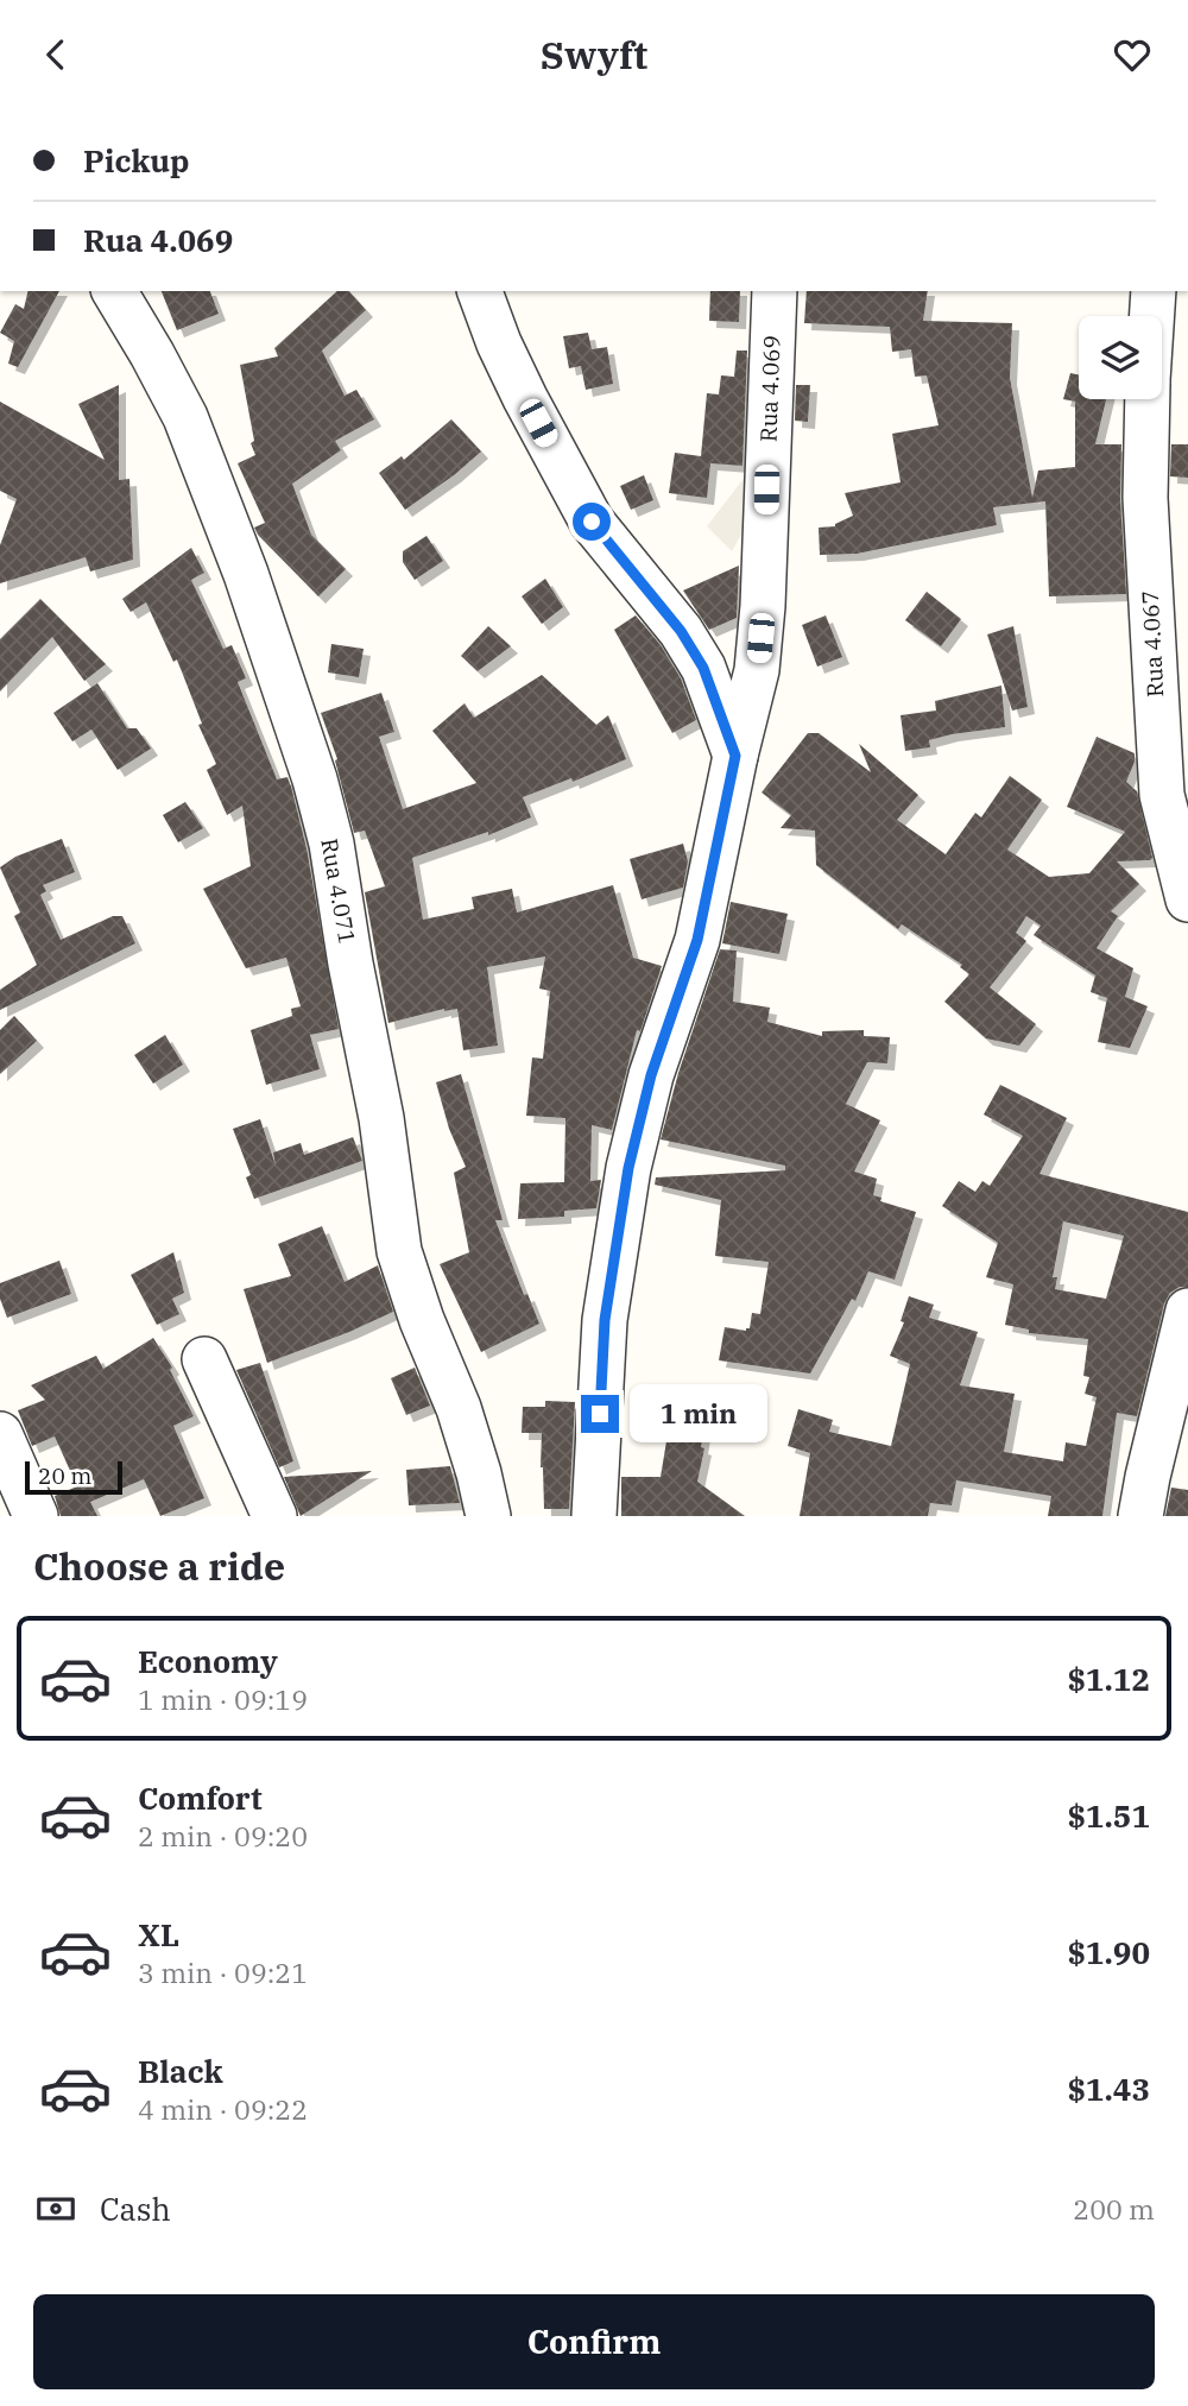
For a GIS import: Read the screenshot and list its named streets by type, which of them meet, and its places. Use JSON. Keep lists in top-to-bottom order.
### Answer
{
  "streets": {
    "street": ["Rua 4.069", "Rua 4.067", "Rua 4.071"]
  },
  "scale_bar": "20 m",
  "page": {
    "header": "Swyft",
    "banner": ["Pickup", "Rua 4.069"],
    "bubble": "1 min",
    "scale": "20 m",
    "heading": "Choose a ride",
    "list": [
      {
        "name": "Economy",
        "note": "1 min · 09:19",
        "value": "$1.12"
      },
      {
        "name": "Comfort",
        "note": "2 min · 09:20",
        "value": "$1.51"
      },
      {
        "name": "XL",
        "note": "3 min · 09:21",
        "value": "$1.90"
      },
      {
        "name": "Black",
        "note": "4 min · 09:22",
        "value": "$1.43"
      }
    ],
    "pay": ["Cash", "200 m"],
    "buttons": "Confirm"
  }
}
